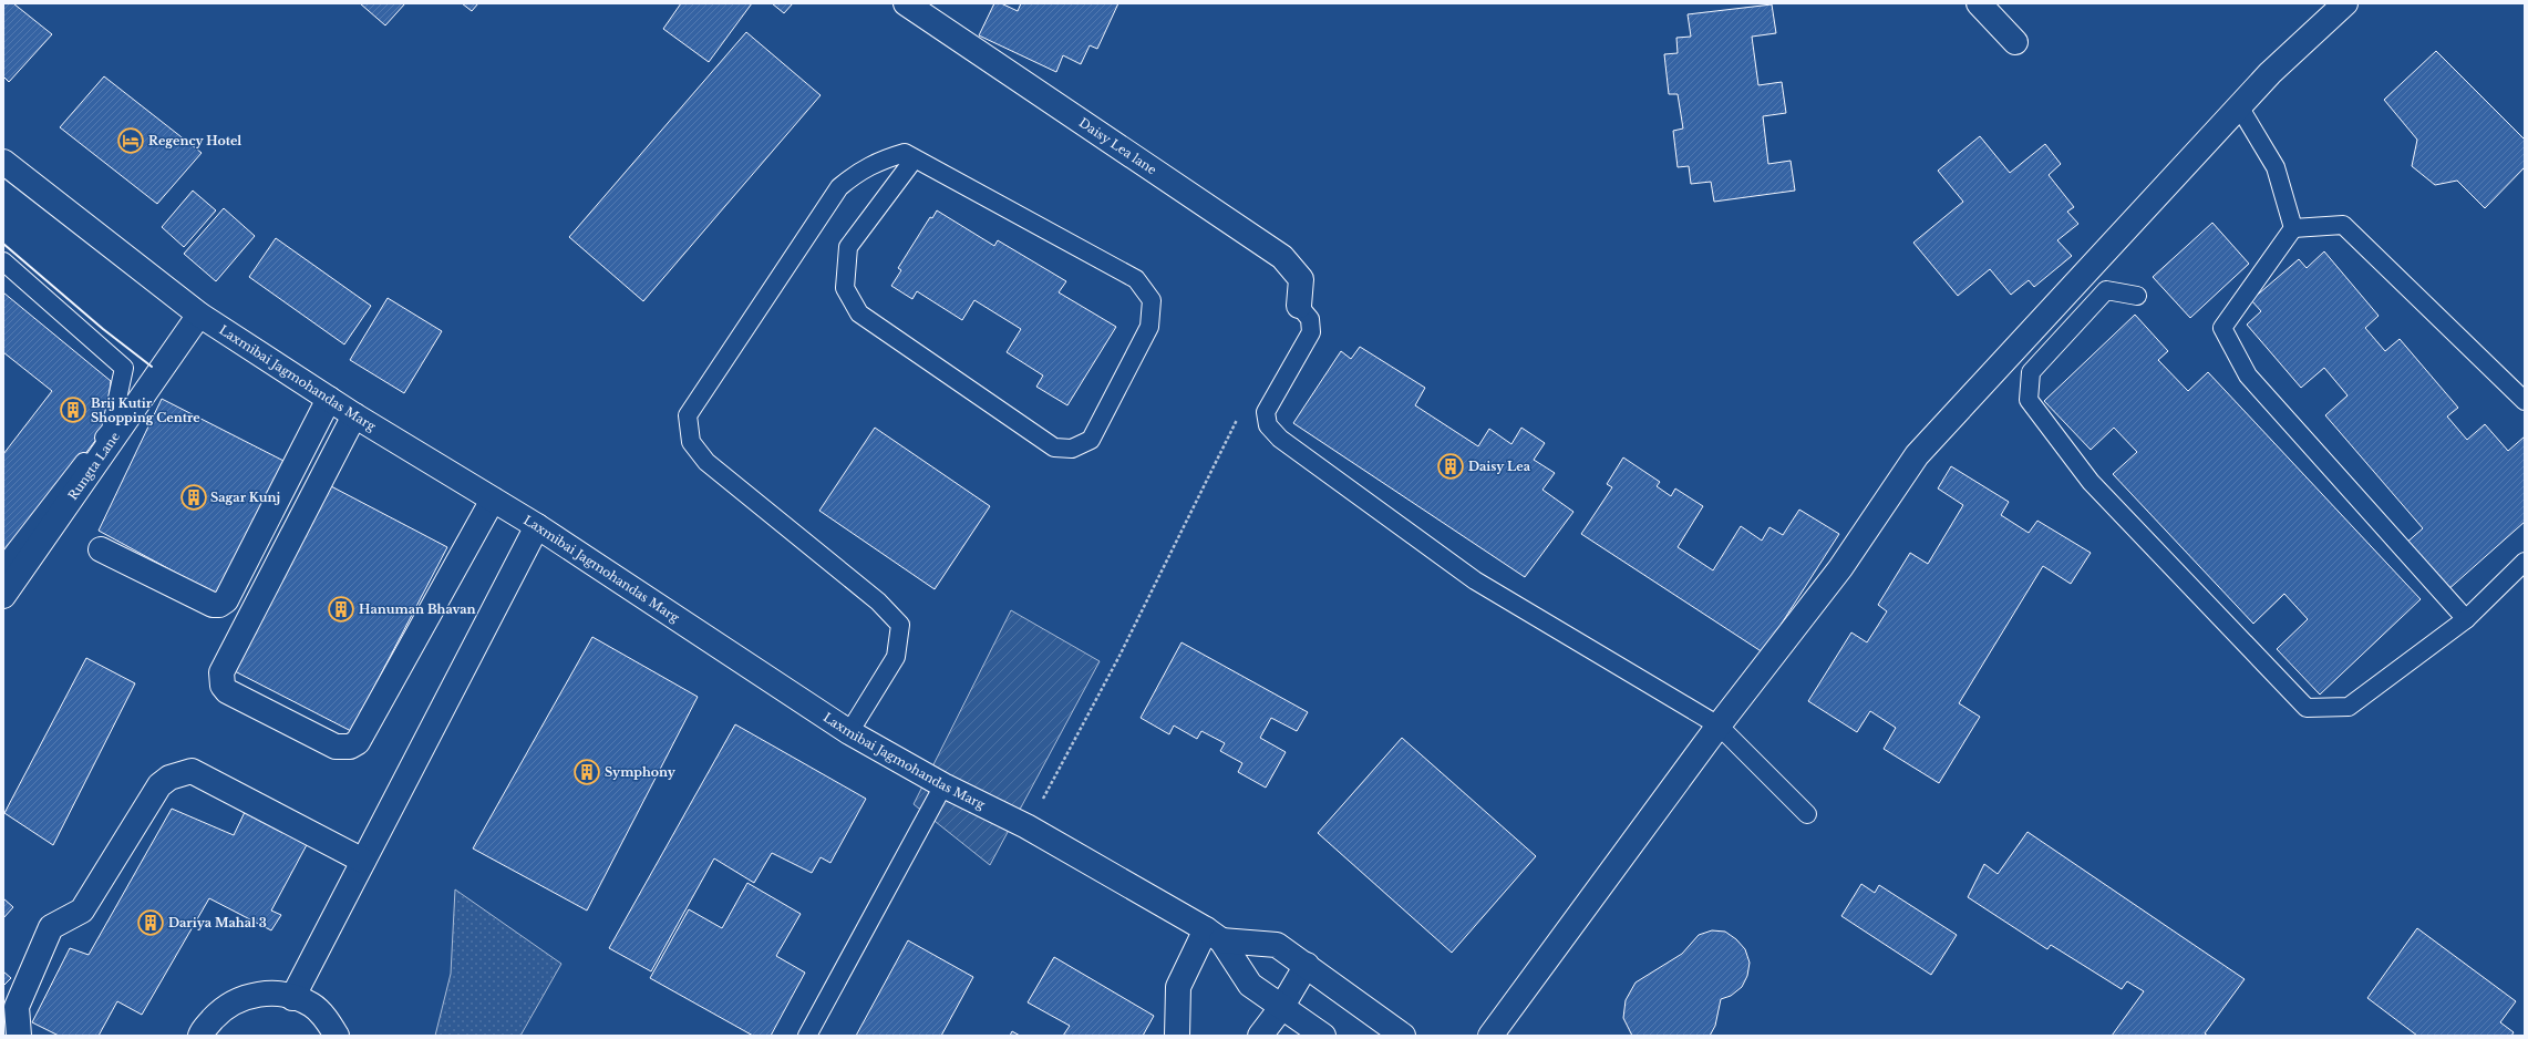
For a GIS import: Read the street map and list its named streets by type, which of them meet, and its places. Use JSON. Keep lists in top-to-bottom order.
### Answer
{
  "streets": {
    "street": ["Daisy Lea lane", "Laxmibai Jagmohandas Marg", "Rungta Lane"]
  },
  "crossings": [
    ["Laxmibai Jagmohandas Marg", "Rungta Lane"]
  ],
  "places": {
    "hotel": ["Regency Hotel"],
    "building": [
      "Brij Kutir Shopping Centre",
      "Daisy Lea",
      "Sagar Kunj",
      "Hanuman Bhavan",
      "Symphony",
      "Dariya Mahal 3"
    ]
  }
}
